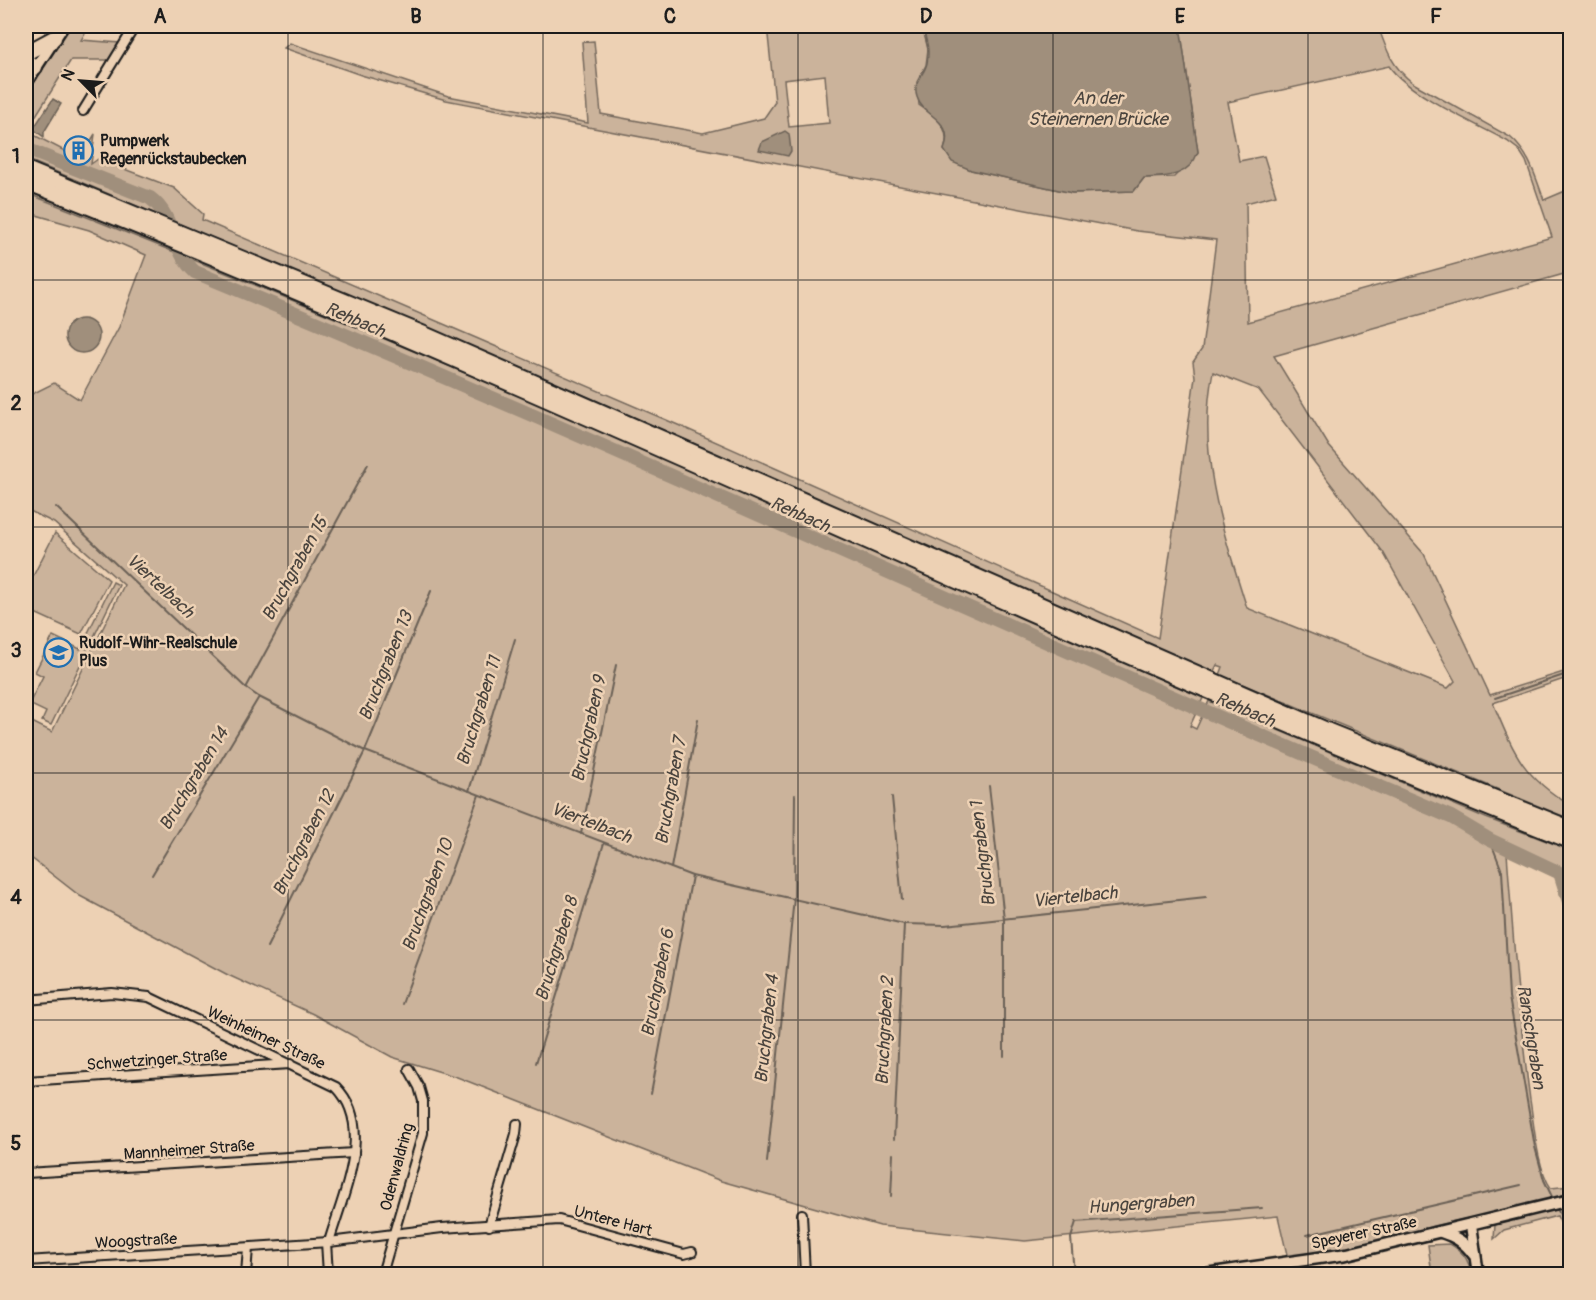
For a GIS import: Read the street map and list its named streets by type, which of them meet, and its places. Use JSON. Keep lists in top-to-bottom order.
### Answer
{
  "streets": {
    "street": [
      "Weinheimer Straße",
      "Schwetzinger Straße",
      "Mannheimer Straße",
      "Odenwaldring",
      "Untere Hart",
      "Speyerer Straße",
      "Woogstraße"
    ]
  },
  "crossings": [
    ["Weinheimer Straße", "Schwetzinger Straße"],
    ["Weinheimer Straße", "Mannheimer Straße"],
    ["Weinheimer Straße", "Woogstraße"],
    ["Odenwaldring", "Untere Hart"],
    ["Odenwaldring", "Woogstraße"],
    ["Untere Hart", "Woogstraße"]
  ],
  "water": [
    "An der Steinernen Brücke",
    "Rehbach",
    "Bruchgraben 15",
    "Viertelbach",
    "Bruchgraben 13",
    "Bruchgraben 11",
    "Bruchgraben 9",
    "Bruchgraben 14",
    "Bruchgraben 7",
    "Bruchgraben 12",
    "Bruchgraben 1",
    "Bruchgraben 10",
    "Bruchgraben 8",
    "Bruchgraben 6",
    "Bruchgraben 4",
    "Bruchgraben 2",
    "Ranschgraben",
    "Hungergraben"
  ],
  "places": {
    "building": ["Pumpwerk Regenrückstaubecken"],
    "school or university": ["Rudolf-Wihr-Realschule Plus"]
  },
  "north": "top left",
  "grid": {
    "columns": [
      "A",
      "B",
      "C",
      "D",
      "E",
      "F"
    ],
    "rows": [
      "1",
      "2",
      "3",
      "4",
      "5"
    ]
  }
}
